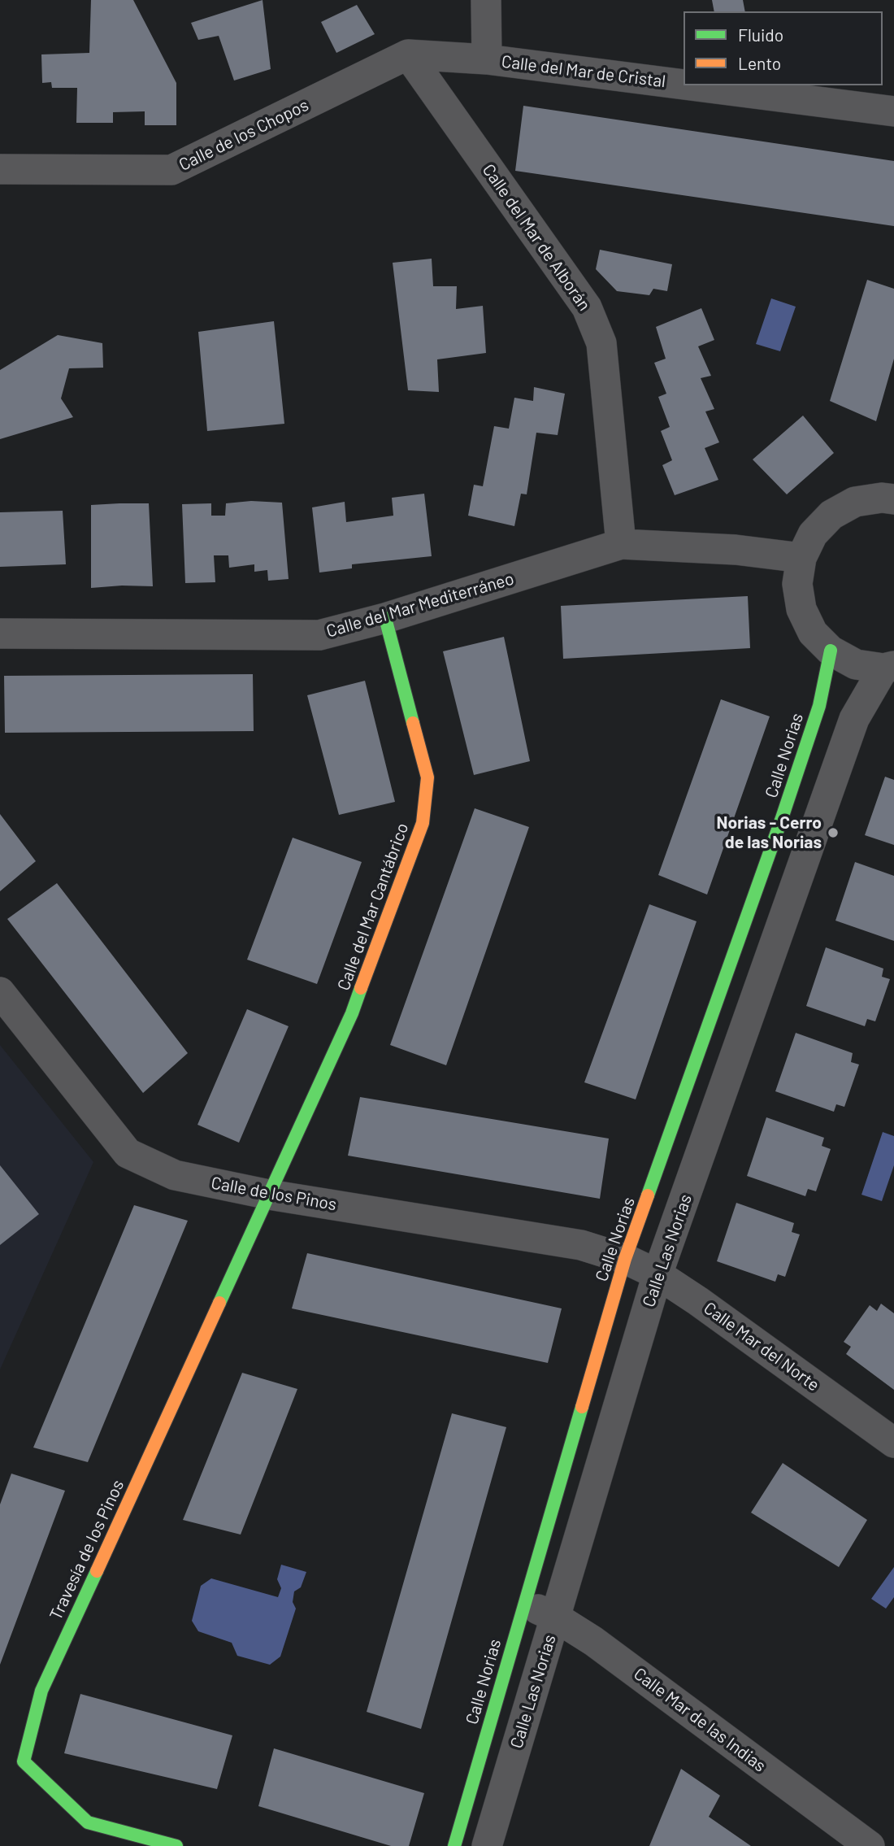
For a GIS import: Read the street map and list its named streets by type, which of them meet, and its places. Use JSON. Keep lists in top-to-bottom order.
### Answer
{
  "streets": {
    "street": [
      "Calle del Mar de Cristal",
      "Calle de los Chopos",
      "Calle del Mar de Alborán",
      "Calle del Mar Mediterráneo",
      "Calle Norias",
      "Calle del Mar Cantábrico",
      "Calle de los Pinos",
      "Calle Las Norias",
      "Calle Mar del Norte",
      "Travesía de los Pinos",
      "Calle Mar de las Indias"
    ]
  },
  "crossings": [
    ["Calle del Mar de Cristal", "Calle de los Chopos"],
    ["Calle del Mar de Cristal", "Calle del Mar de Alborán"],
    ["Calle de los Chopos", "Calle del Mar de Alborán"],
    ["Calle del Mar de Alborán", "Calle del Mar Mediterráneo"],
    ["Calle del Mar Mediterráneo", "Calle del Mar Cantábrico"],
    ["Calle Norias", "Calle de los Pinos"],
    ["Calle Norias", "Calle Mar del Norte"],
    ["Calle Norias", "Calle Mar de las Indias"],
    ["Calle del Mar Cantábrico", "Calle de los Pinos"],
    ["Calle del Mar Cantábrico", "Travesía de los Pinos"],
    ["Calle de los Pinos", "Calle Mar del Norte"],
    ["Calle de los Pinos", "Travesía de los Pinos"],
    ["Calle Las Norias", "Calle Mar del Norte"],
    ["Calle Las Norias", "Calle Mar de las Indias"]
  ],
  "places": ["Norias - Cerro de las Norias"],
  "legend": ["Fluido", "Lento"]
}
